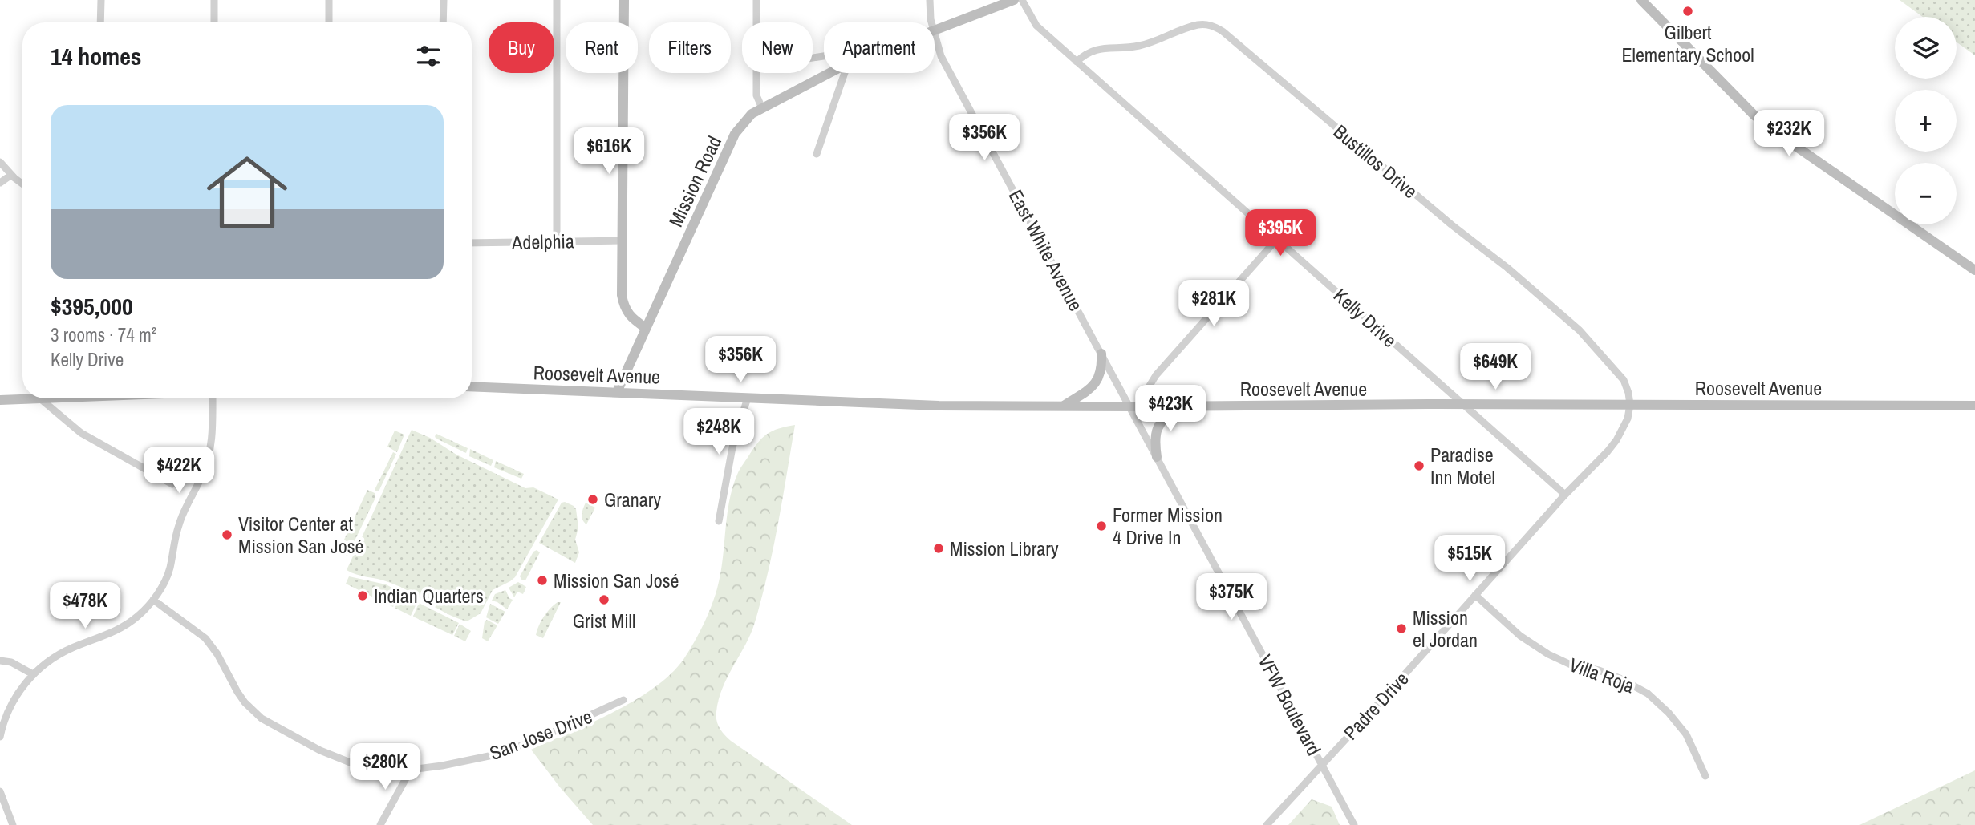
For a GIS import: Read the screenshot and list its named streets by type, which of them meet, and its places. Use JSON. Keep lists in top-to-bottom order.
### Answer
{
  "streets": {
    "main road": ["Mission Road", "Roosevelt Avenue"],
    "street": [
      "Bustillos Drive",
      "Adelphia",
      "East White Avenue",
      "Kelly Drive",
      "Villa Roja",
      "VFW Boulevard",
      "Padre Drive",
      "San Jose Drive"
    ]
  },
  "crossings": [
    ["Bustillos Drive", "Kelly Drive"],
    ["Bustillos Drive", "Roosevelt Avenue"],
    ["Bustillos Drive", "Padre Drive"],
    ["Mission Road", "Roosevelt Avenue"],
    ["East White Avenue", "Roosevelt Avenue"],
    ["East White Avenue", "VFW Boulevard"],
    ["Kelly Drive", "Roosevelt Avenue"],
    ["Kelly Drive", "Padre Drive"],
    ["Roosevelt Avenue", "VFW Boulevard"],
    ["Roosevelt Avenue", "Padre Drive"],
    ["Villa Roja", "Padre Drive"],
    ["VFW Boulevard", "Padre Drive"]
  ],
  "places": [
    "Gilbert Elementary School",
    "Paradise Inn Motel",
    "Granary",
    "Former Mission 4 Drive In",
    "Visitor Center at Mission San José",
    "Mission Library",
    "Mission San José",
    "Indian Quarters",
    "Grist Mill",
    "Mission el Jordan"
  ],
  "page": {
    "map_buttons": ["+", "−"],
    "chip": [
      "Buy",
      "Rent",
      "Filters",
      "New",
      "Apartment"
    ],
    "heading": "14 homes",
    "list": [
      {
        "name": "$395,000",
        "note": "3 rooms · 74 m² · Kelly Drive"
      }
    ],
    "price": [
      "$232K",
      "$356K",
      "$616K",
      "$395K",
      "$281K",
      "$356K",
      "$649K",
      "$423K",
      "$248K",
      "$422K",
      "$515K",
      "$375K",
      "$478K",
      "$280K"
    ]
  }
}
